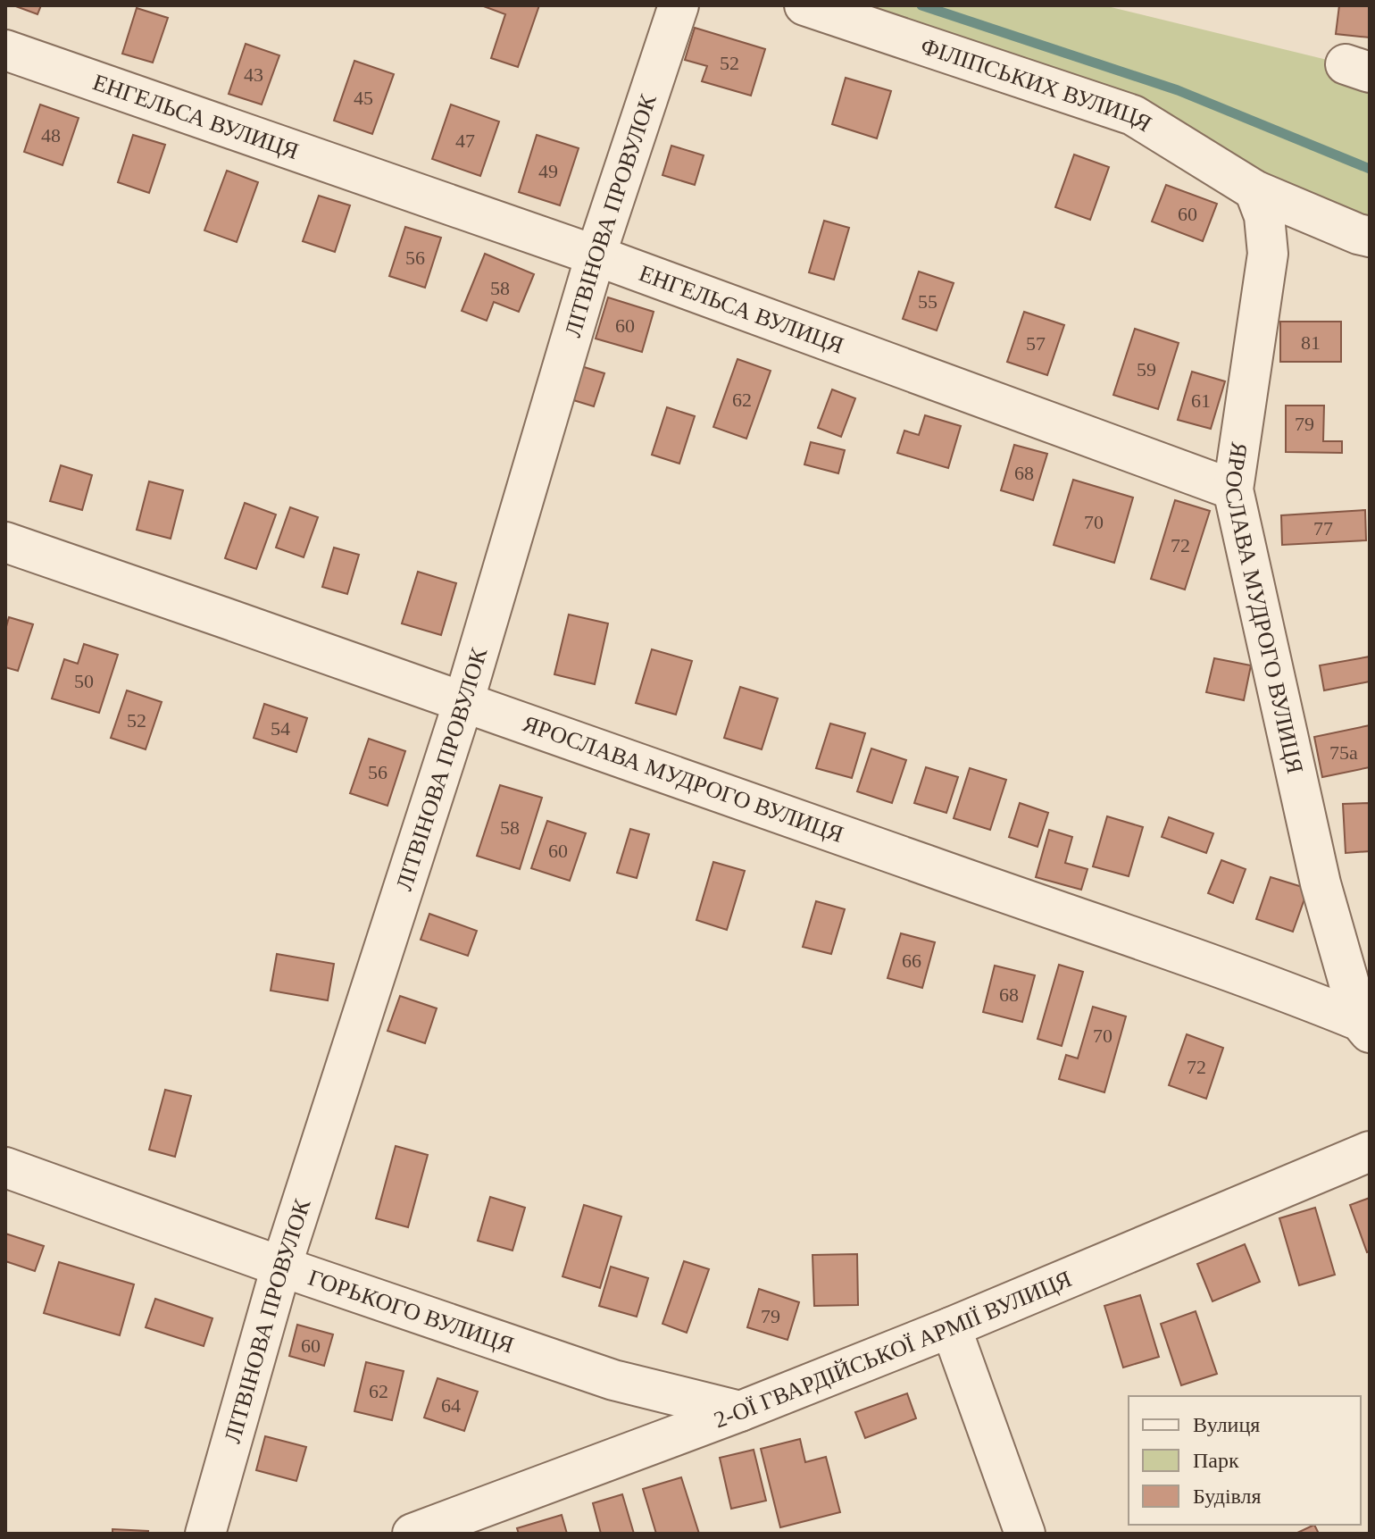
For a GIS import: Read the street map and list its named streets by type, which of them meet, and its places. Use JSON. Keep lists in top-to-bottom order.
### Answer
{
  "streets": {
    "street": [
      "ФІЛІПСЬКИХ ВУЛИЦЯ",
      "ЕНГЕЛЬСА ВУЛИЦЯ",
      "ЛІТВІНОВА ПРОВУЛОК",
      "ЯРОСЛАВА МУДРОГО ВУЛИЦЯ",
      "ГОРЬКОГО ВУЛИЦЯ",
      "2-ОЇ ГВАРДІЙСЬКОЇ АРМІЇ ВУЛИЦЯ"
    ]
  },
  "crossings": [
    ["ФІЛІПСЬКИХ ВУЛИЦЯ", "ЯРОСЛАВА МУДРОГО ВУЛИЦЯ"],
    ["ЕНГЕЛЬСА ВУЛИЦЯ", "ЛІТВІНОВА ПРОВУЛОК"],
    ["ЕНГЕЛЬСА ВУЛИЦЯ", "ЯРОСЛАВА МУДРОГО ВУЛИЦЯ"],
    ["ЛІТВІНОВА ПРОВУЛОК", "ЯРОСЛАВА МУДРОГО ВУЛИЦЯ"],
    ["ЛІТВІНОВА ПРОВУЛОК", "ГОРЬКОГО ВУЛИЦЯ"],
    ["ГОРЬКОГО ВУЛИЦЯ", "2-ОЇ ГВАРДІЙСЬКОЇ АРМІЇ ВУЛИЦЯ"]
  ],
  "house_numbers": [
    "52",
    "43",
    "45",
    "48",
    "47",
    "49",
    "60",
    "56",
    "58",
    "55",
    "60",
    "81",
    "57",
    "59",
    "62",
    "61",
    "79",
    "68",
    "70",
    "77",
    "72",
    "50",
    "52",
    "54",
    "75а",
    "56",
    "58",
    "60",
    "66",
    "68",
    "70",
    "72",
    "79",
    "60",
    "62",
    "64"
  ],
  "legend": ["Вулиця", "Парк", "Будівля"]
}
